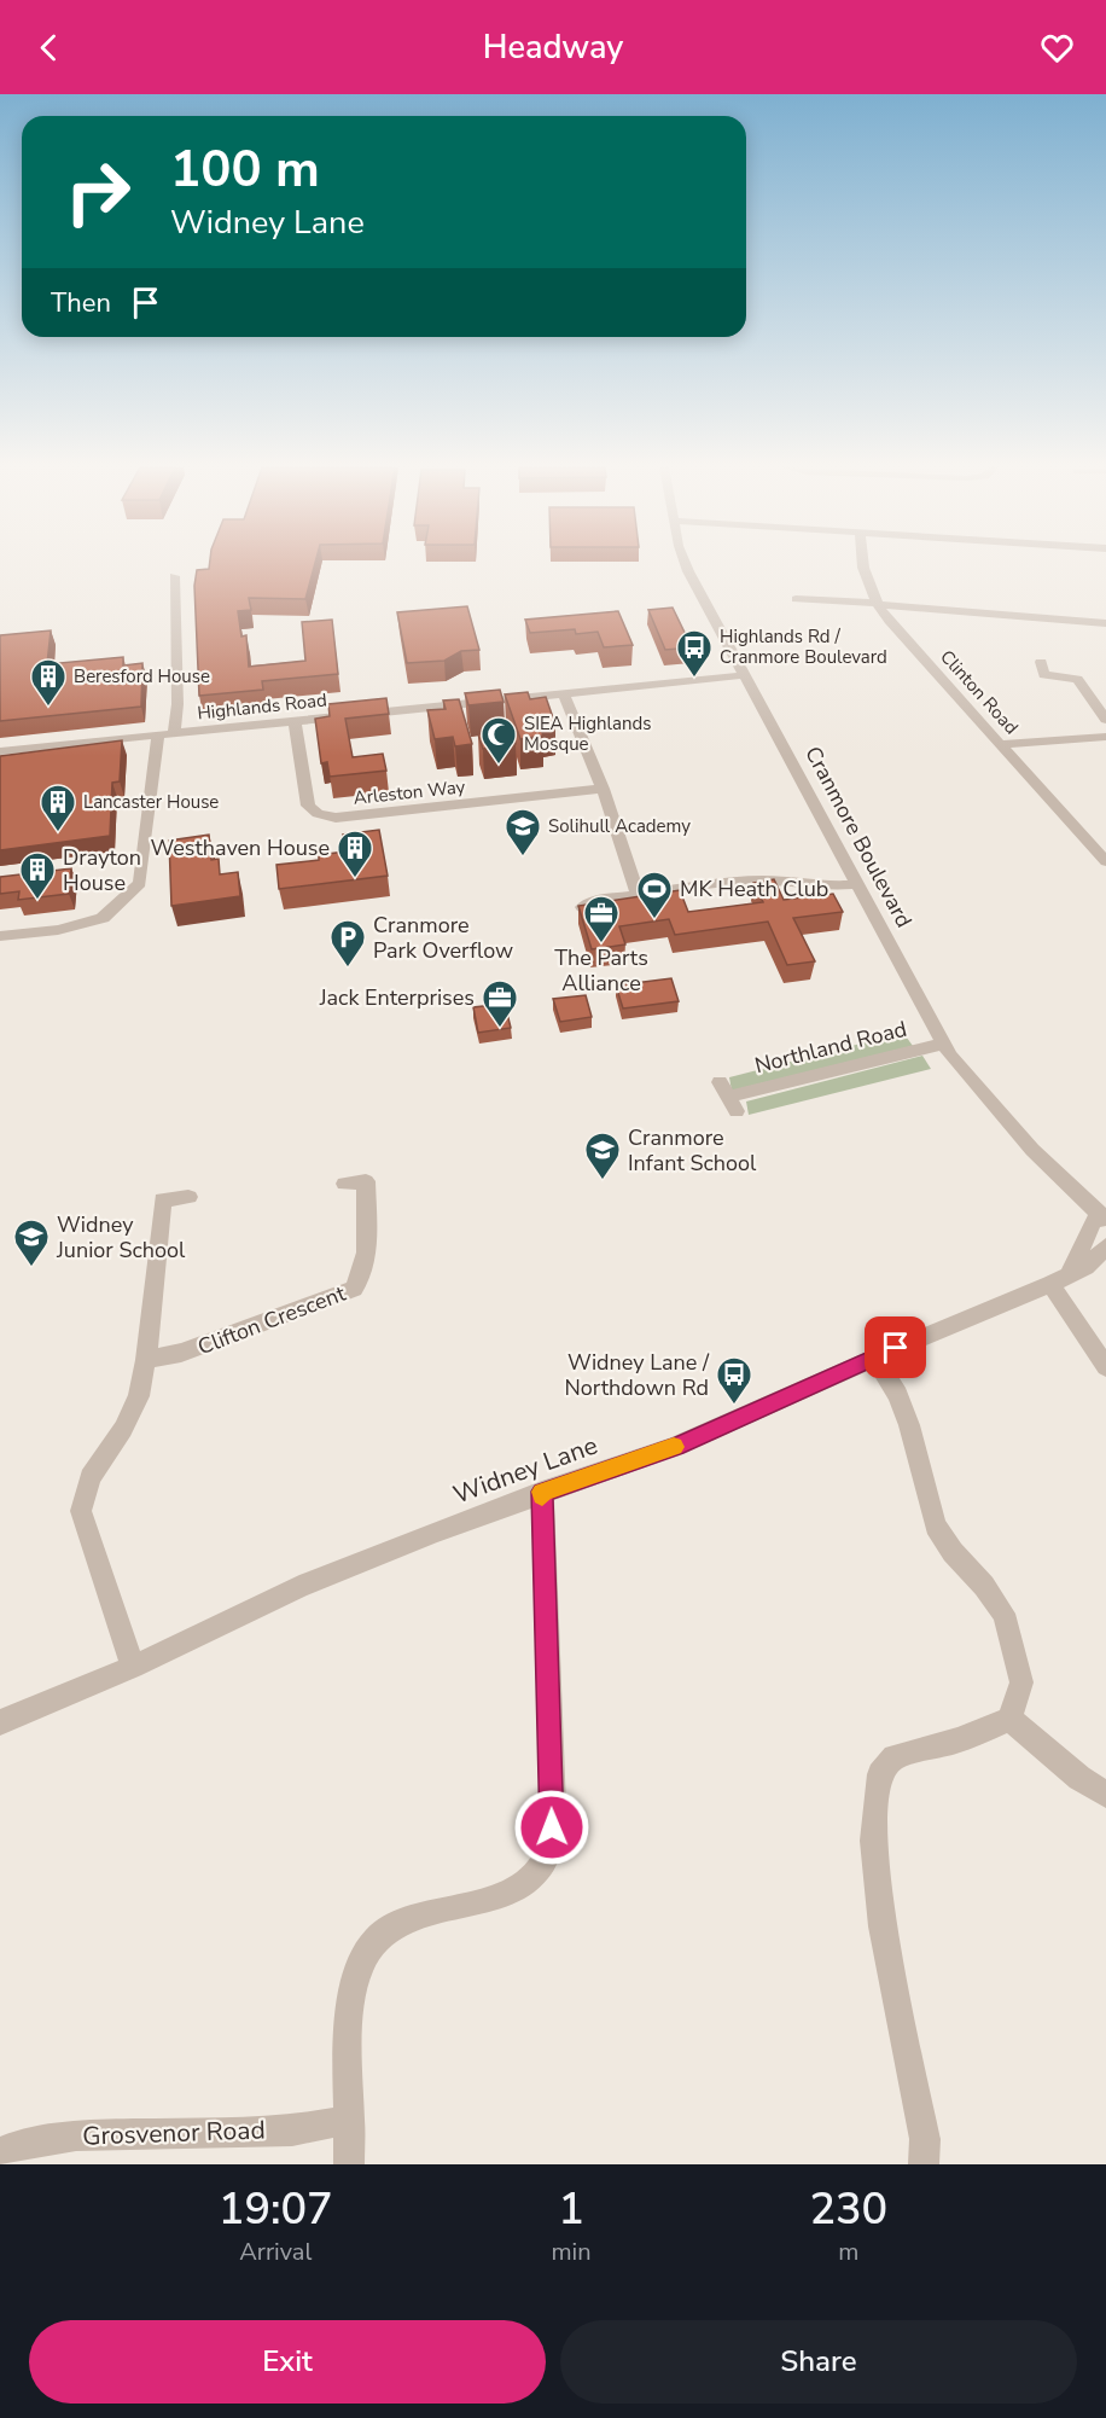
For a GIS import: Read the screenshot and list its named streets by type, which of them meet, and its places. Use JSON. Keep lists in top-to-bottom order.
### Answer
{
  "streets": {
    "street": [
      "Clinton Road",
      "Highlands Road",
      "Arleston Way",
      "Cranmore Boulevard",
      "Northland Road",
      "Clifton Crescent",
      "Widney Lane",
      "Grosvenor Road"
    ]
  },
  "crossings": [
    ["Highlands Road", "Arleston Way"],
    ["Highlands Road", "Cranmore Boulevard"],
    ["Cranmore Boulevard", "Northland Road"]
  ],
  "places": {
    "bus stop": ["Highlands Rd / Cranmore Boulevard", "Widney Lane / Northdown Rd"],
    "building": [
      "Beresford House",
      "Lancaster House",
      "Westhaven House",
      "Drayton House"
    ],
    "mosque": ["SIEA Highlands Mosque"],
    "school or university": ["Solihull Academy", "Cranmore Infant School", "Widney Junior School"],
    "sports": ["MK Heath Club"],
    "office": ["The Parts Alliance", "Jack Enterprises"],
    "parking": ["Cranmore Park Overflow"]
  },
  "page": {
    "header": "Headway",
    "turn": ["100 m", "Widney Lane"],
    "then": "Then",
    "eta": [
      "19:07",
      "Arrival",
      "1",
      "min",
      "230",
      "m"
    ],
    "buttons": ["Exit", "Share"]
  }
}
